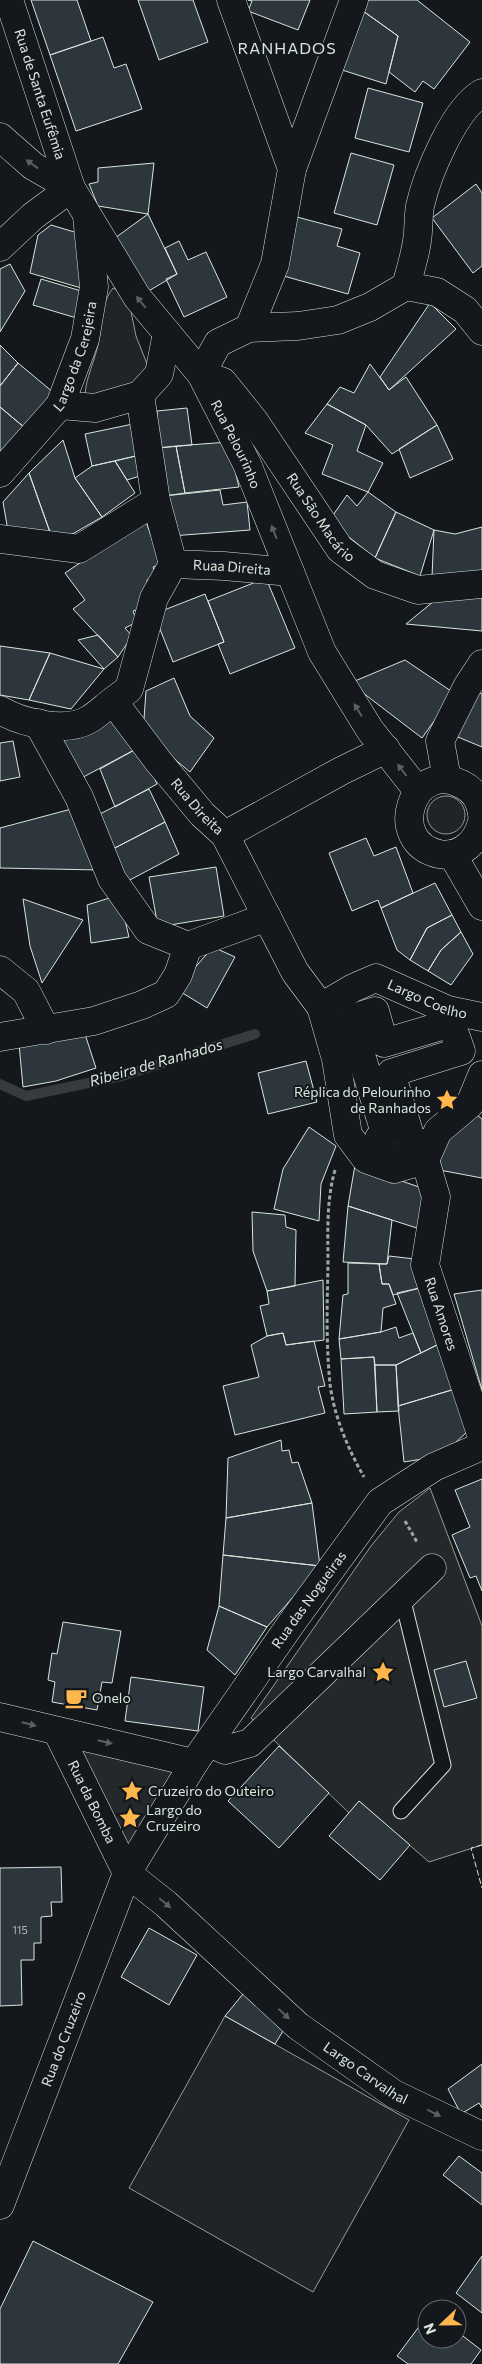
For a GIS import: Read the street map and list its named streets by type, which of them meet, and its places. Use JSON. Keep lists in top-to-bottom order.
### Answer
{
  "streets": {
    "street": [
      "Rua de Santa Eufêmia",
      "Largo da Cerejeira",
      "Rua Pelourinho",
      "Rua São Macário",
      "Ruaa Direita",
      "Rua Direita",
      "Largo Coelho",
      "Rua Amores",
      "Rua das Nogueiras",
      "Rua da Bomba",
      "Rua do Cruzeiro",
      "Largo Carvalhal"
    ]
  },
  "crossings": [
    ["Rua de Santa Eufêmia", "Rua Pelourinho"],
    ["Largo da Cerejeira", "Rua Pelourinho"],
    ["Rua Pelourinho", "Rua São Macário"],
    ["Rua Pelourinho", "Ruaa Direita"],
    ["Rua Direita", "Largo Coelho"],
    ["Rua Direita", "Rua Amores"],
    ["Rua das Nogueiras", "Rua da Bomba"],
    ["Rua das Nogueiras", "Rua do Cruzeiro"],
    ["Rua das Nogueiras", "Largo Carvalhal"],
    ["Rua da Bomba", "Rua do Cruzeiro"],
    ["Rua da Bomba", "Largo Carvalhal"],
    ["Rua do Cruzeiro", "Largo Carvalhal"]
  ],
  "one_way": ["Largo Carvalhal"],
  "districts": ["RANHADOS"],
  "water": ["Ribeira de Ranhados"],
  "places": {
    "place": [
      "Réplica do Pelourinho de Ranhados",
      "Largo Carvalhal",
      "Cruzeiro do Outeiro",
      "Largo do Cruzeiro"
    ],
    "cafe": ["Onelo"]
  },
  "house_numbers": ["115"],
  "north": "left"
}
